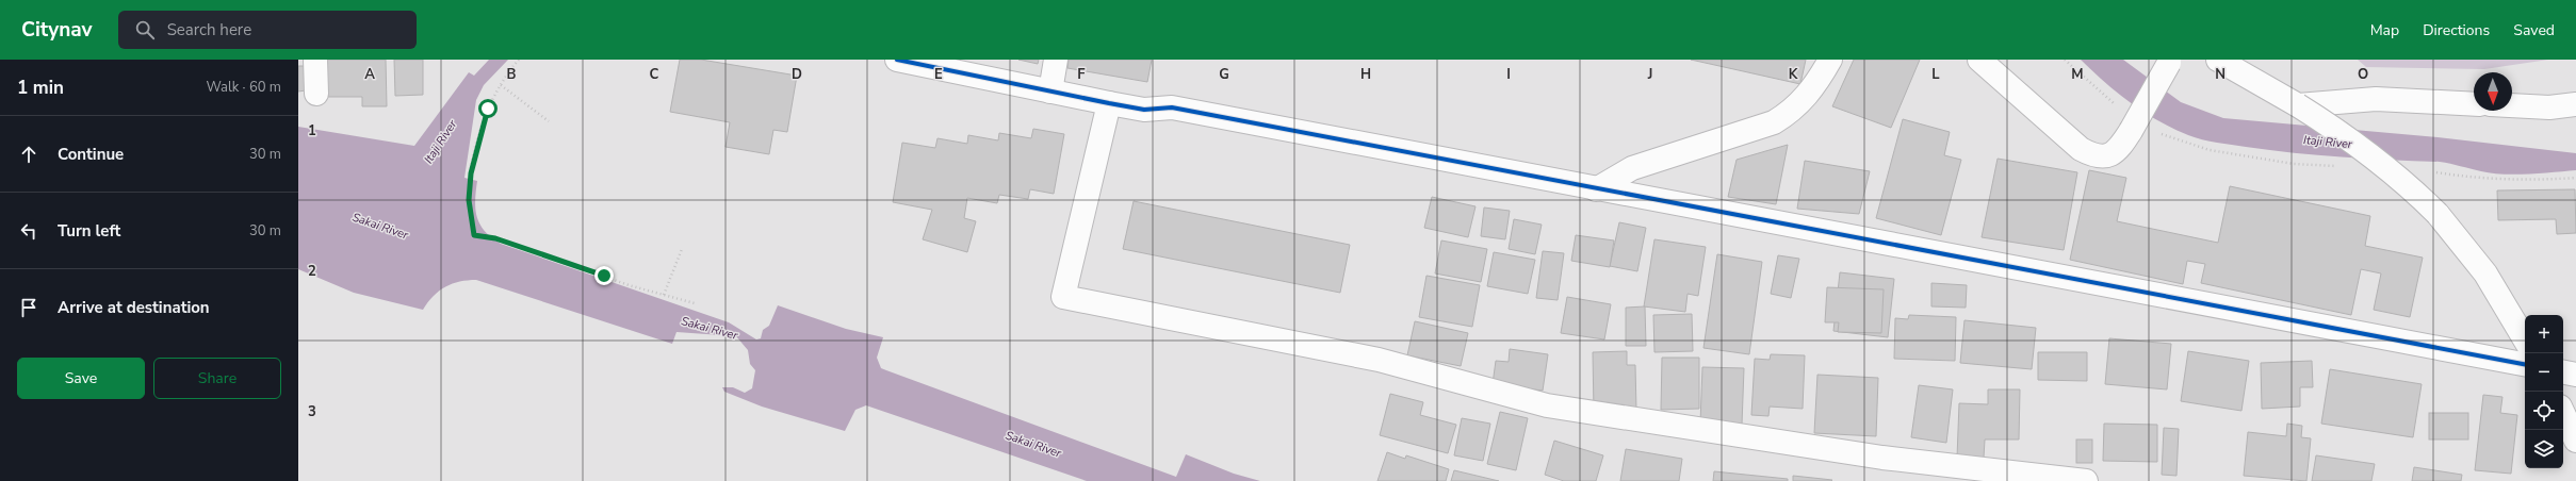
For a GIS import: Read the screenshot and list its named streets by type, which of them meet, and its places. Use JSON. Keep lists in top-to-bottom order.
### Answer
{
  "water": ["Itaji River", "Sakai River"],
  "north": "bottom",
  "page": {
    "header": "Citynav",
    "search": "Search here",
    "nav": ["Map", "Directions", "Saved"],
    "heading": ["1 min", "Walk · 60 m"],
    "list": [
      ["Continue", "30 m"],
      ["Turn left", "30 m"],
      "Arrive at destination"
    ],
    "map_buttons": ["+", "−"],
    "buttons": ["Save", "Share"]
  },
  "grid": {
    "columns": [
      "A",
      "B",
      "C",
      "D",
      "E",
      "F",
      "G",
      "H",
      "I",
      "J",
      "K",
      "L",
      "M",
      "N",
      "O"
    ],
    "rows": ["1", "2", "3"]
  }
}
